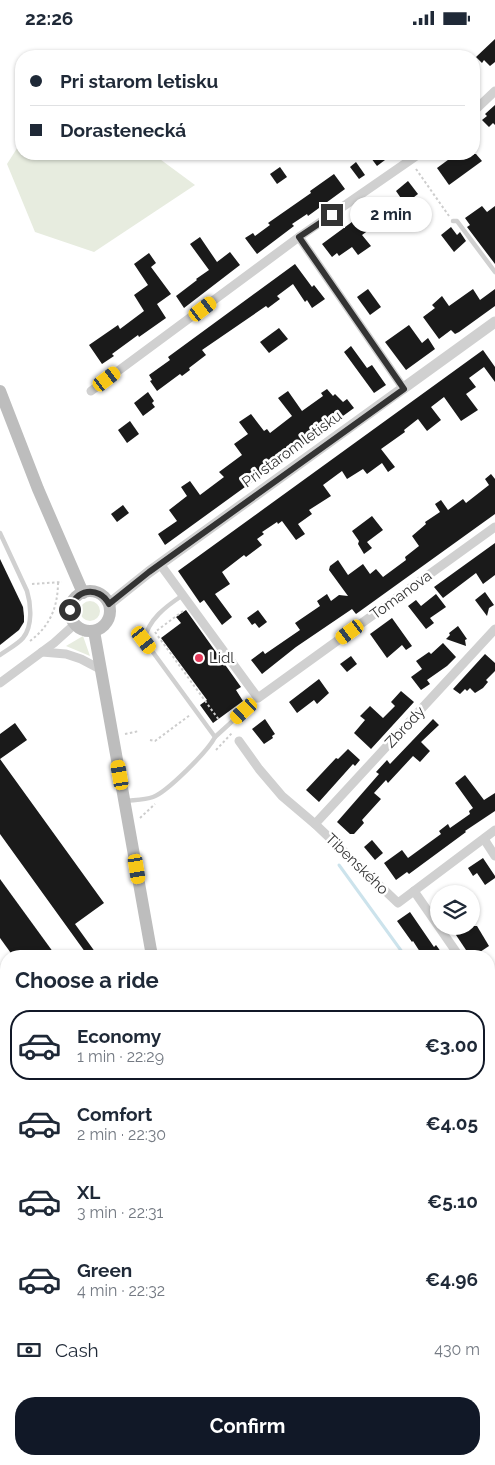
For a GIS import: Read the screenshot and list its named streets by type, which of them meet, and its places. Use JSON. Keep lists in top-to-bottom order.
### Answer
{
  "streets": {
    "street": [
      "Pri starom letisku",
      "Tomanova",
      "Zbrody",
      "Tibenského"
    ]
  },
  "crossings": [
    ["Zbrody", "Tibenského"]
  ],
  "places": ["Lidl"],
  "page": {
    "status": "22:26",
    "banner": ["Pri starom letisku", "Dorastenecká"],
    "bubble": "2 min",
    "heading": "Choose a ride",
    "list": [
      {
        "name": "Economy",
        "note": "1 min · 22:29",
        "value": "€3.00"
      },
      {
        "name": "Comfort",
        "note": "2 min · 22:30",
        "value": "€4.05"
      },
      {
        "name": "XL",
        "note": "3 min · 22:31",
        "value": "€5.10"
      },
      {
        "name": "Green",
        "note": "4 min · 22:32",
        "value": "€4.96"
      }
    ],
    "pay": ["Cash", "430 m"],
    "buttons": "Confirm"
  }
}
